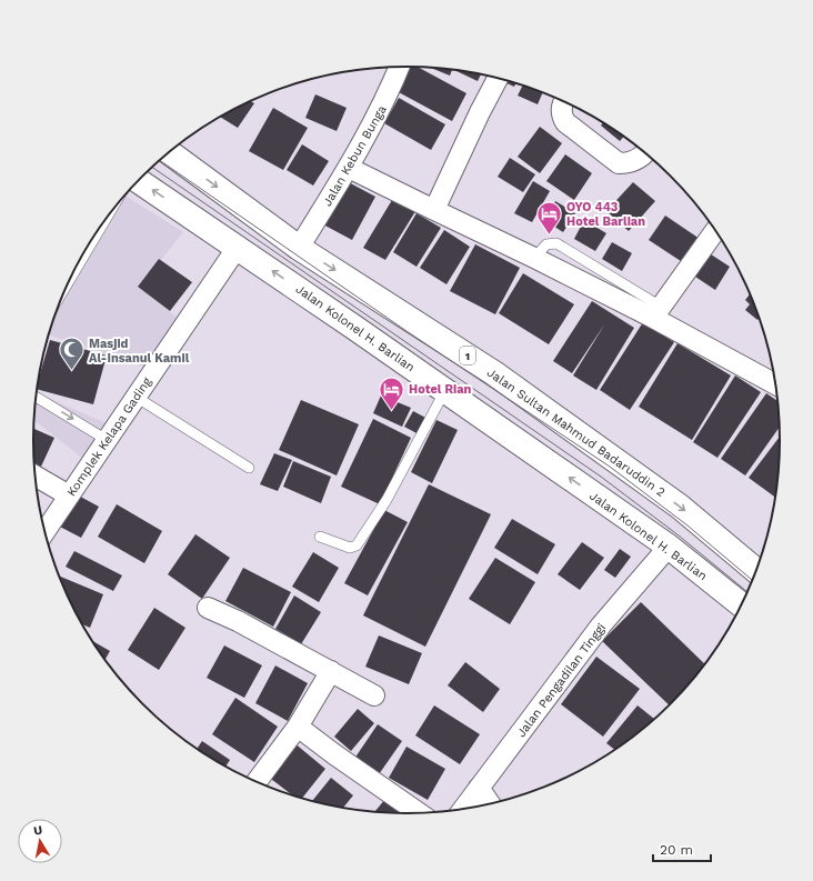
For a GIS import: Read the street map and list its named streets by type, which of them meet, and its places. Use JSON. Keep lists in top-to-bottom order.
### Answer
{
  "streets": {
    "highway": ["Jalan Kolonel H. Barlian", "1", "Jalan Sultan Mahmud Badaruddin 2"],
    "street": ["Jalan Kebun Bunga", "Komplek Kelapa Gading", "Jalan Pengadilan Tinggi"]
  },
  "crossings": [
    ["Jalan Kebun Bunga", "Jalan Sultan Mahmud Badaruddin 2"],
    ["Jalan Kolonel H. Barlian", "Komplek Kelapa Gading"],
    ["Jalan Kolonel H. Barlian", "Jalan Pengadilan Tinggi"]
  ],
  "one_way": ["Jalan Kolonel H. Barlian", "Jalan Sultan Mahmud Badaruddin 2"],
  "places": {
    "hotel": ["OYO 443 Hotel Barlian", "Hotel Rian"],
    "mosque": ["Masjid Al-Insanul Kamil"]
  },
  "scale_bar": "20 m",
  "north": "top"
}
